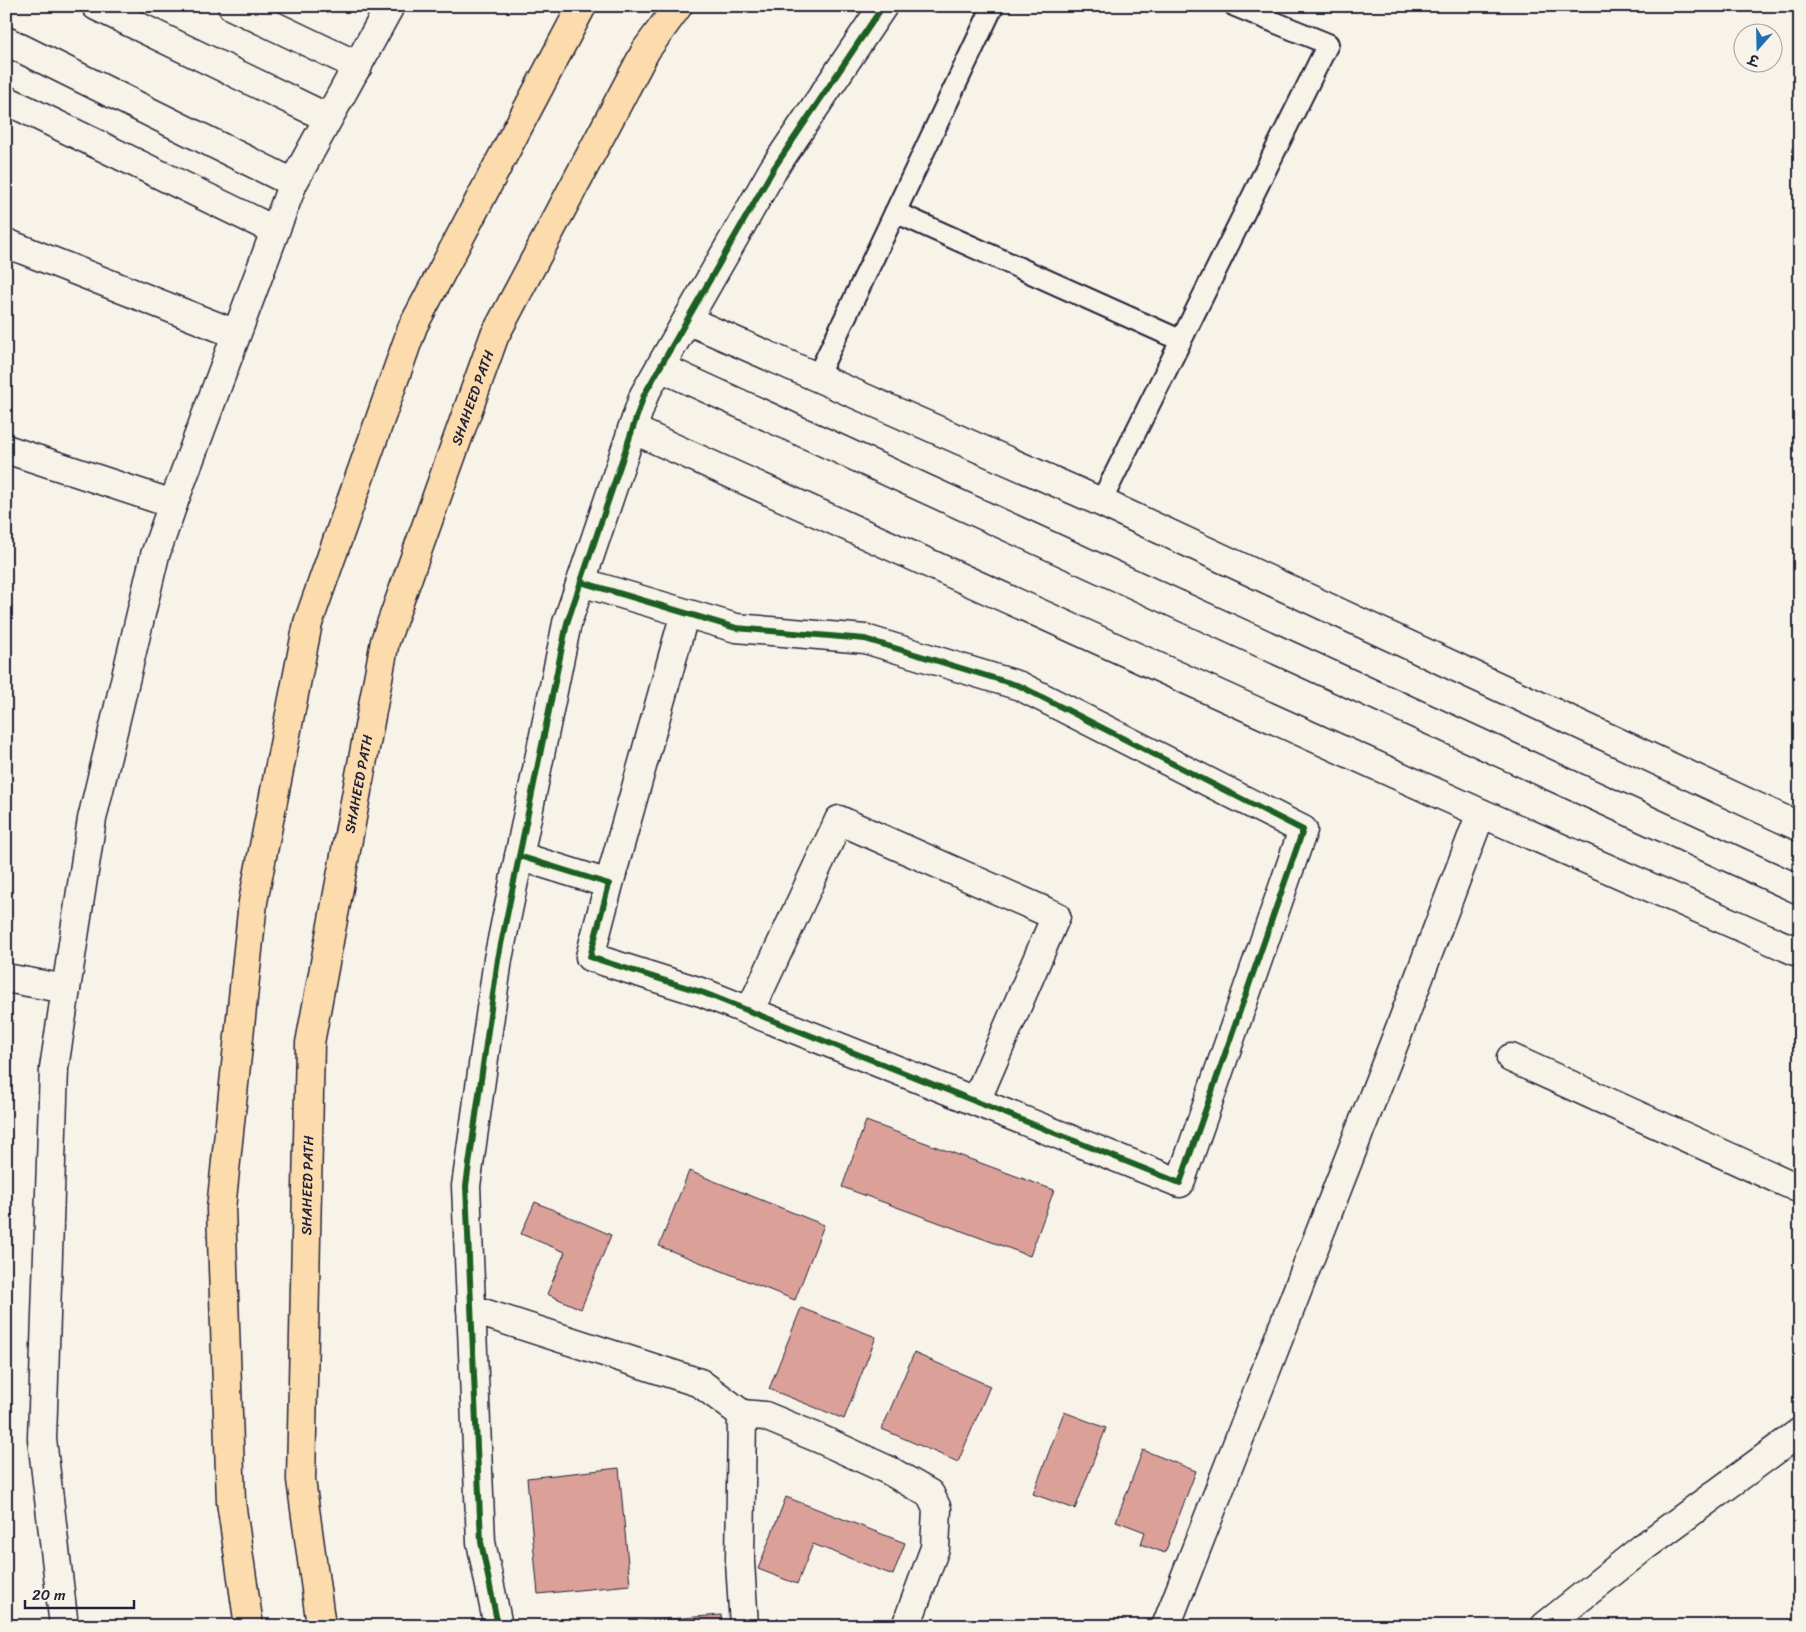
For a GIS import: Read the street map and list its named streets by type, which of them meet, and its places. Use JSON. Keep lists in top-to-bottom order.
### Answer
{
  "streets": {
    "highway": ["SHAHEED PATH"]
  },
  "scale_bar": "20 m",
  "north": "bottom"
}
